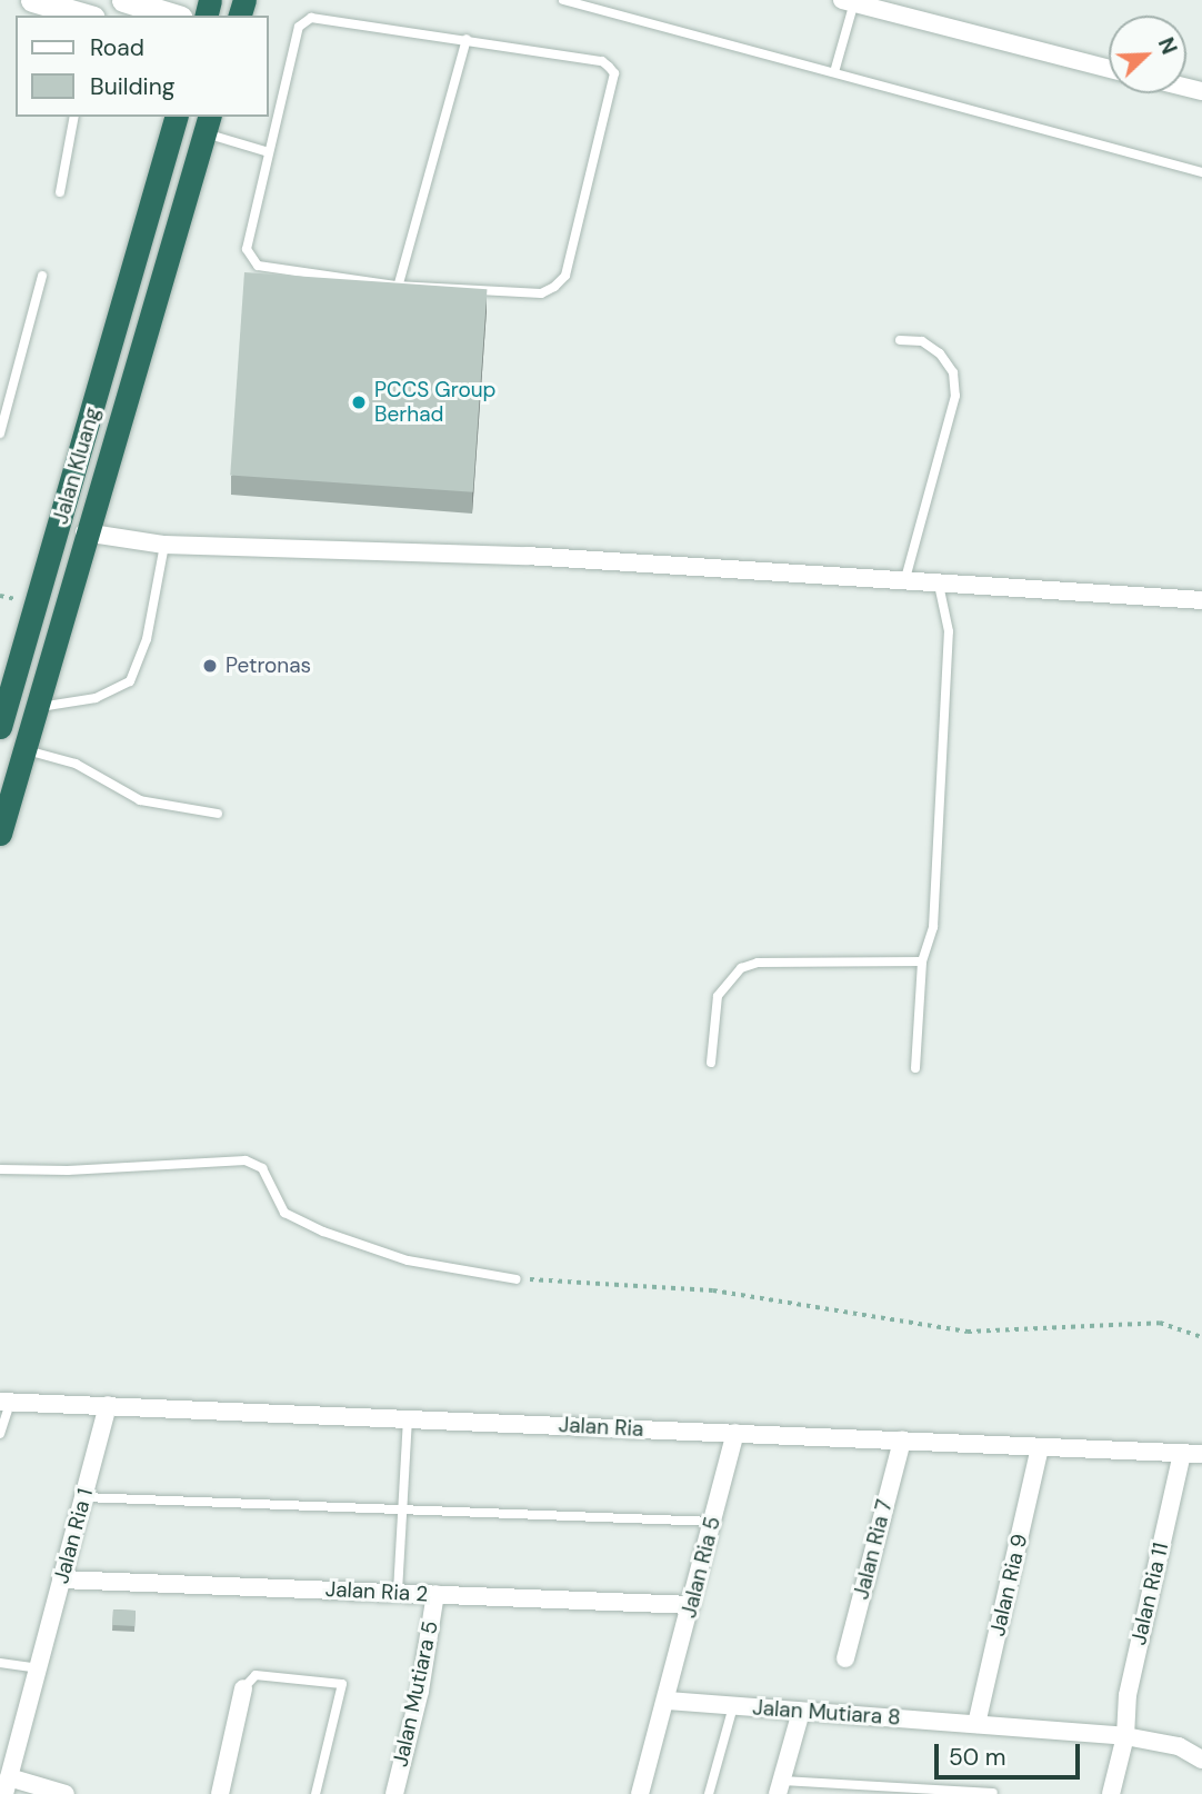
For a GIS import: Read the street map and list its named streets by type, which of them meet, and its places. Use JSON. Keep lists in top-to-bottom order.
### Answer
{
  "streets": {
    "highway": ["Jalan Kluang"],
    "street": [
      "Jalan Ria",
      "Jalan Ria 1",
      "Jalan Ria 7",
      "Jalan Ria 5",
      "Jalan Ria 9",
      "Jalan Ria 2",
      "Jalan Ria 11",
      "Jalan Mutiara 5",
      "Jalan Mutiara 8"
    ]
  },
  "crossings": [
    ["Jalan Ria", "Jalan Ria 1"],
    ["Jalan Ria", "Jalan Ria 7"],
    ["Jalan Ria", "Jalan Ria 5"],
    ["Jalan Ria", "Jalan Ria 9"],
    ["Jalan Ria", "Jalan Ria 11"],
    ["Jalan Ria 1", "Jalan Ria 2"],
    ["Jalan Ria 5", "Jalan Ria 2"],
    ["Jalan Ria 5", "Jalan Mutiara 8"],
    ["Jalan Ria 9", "Jalan Mutiara 8"],
    ["Jalan Ria 2", "Jalan Mutiara 5"],
    ["Jalan Ria 11", "Jalan Mutiara 8"]
  ],
  "places": ["PCCS Group Berhad", "Petronas"],
  "legend": ["Road", "Building"],
  "scale_bar": "50 m",
  "north": "top right"
}
